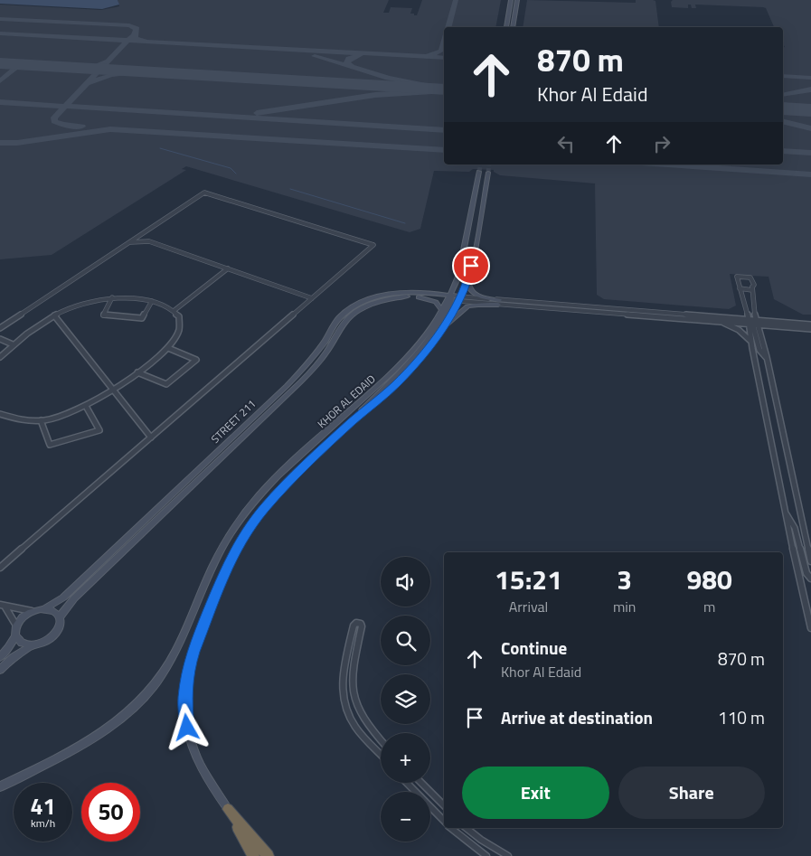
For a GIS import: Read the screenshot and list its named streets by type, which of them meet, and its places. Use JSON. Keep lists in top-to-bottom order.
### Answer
{
  "streets": {
    "main road": ["KHOR AL EDAID", "STREET 211"]
  },
  "crossings": [
    ["KHOR AL EDAID", "STREET 211"]
  ],
  "page": {
    "turn": ["870 m", "Khor Al Edaid"],
    "eta": [
      "15:21",
      "Arrival",
      "3",
      "min",
      "980",
      "m"
    ],
    "map_buttons": ["+", "−"],
    "list": [
      {
        "name": "Continue",
        "note": "Khor Al Edaid",
        "value": "870 m"
      },
      {
        "name": "Arrive at destination",
        "value": "110 m"
      }
    ],
    "buttons": ["Exit", "Share"],
    "speed": "41 km/h",
    "limit": "50"
  }
}
